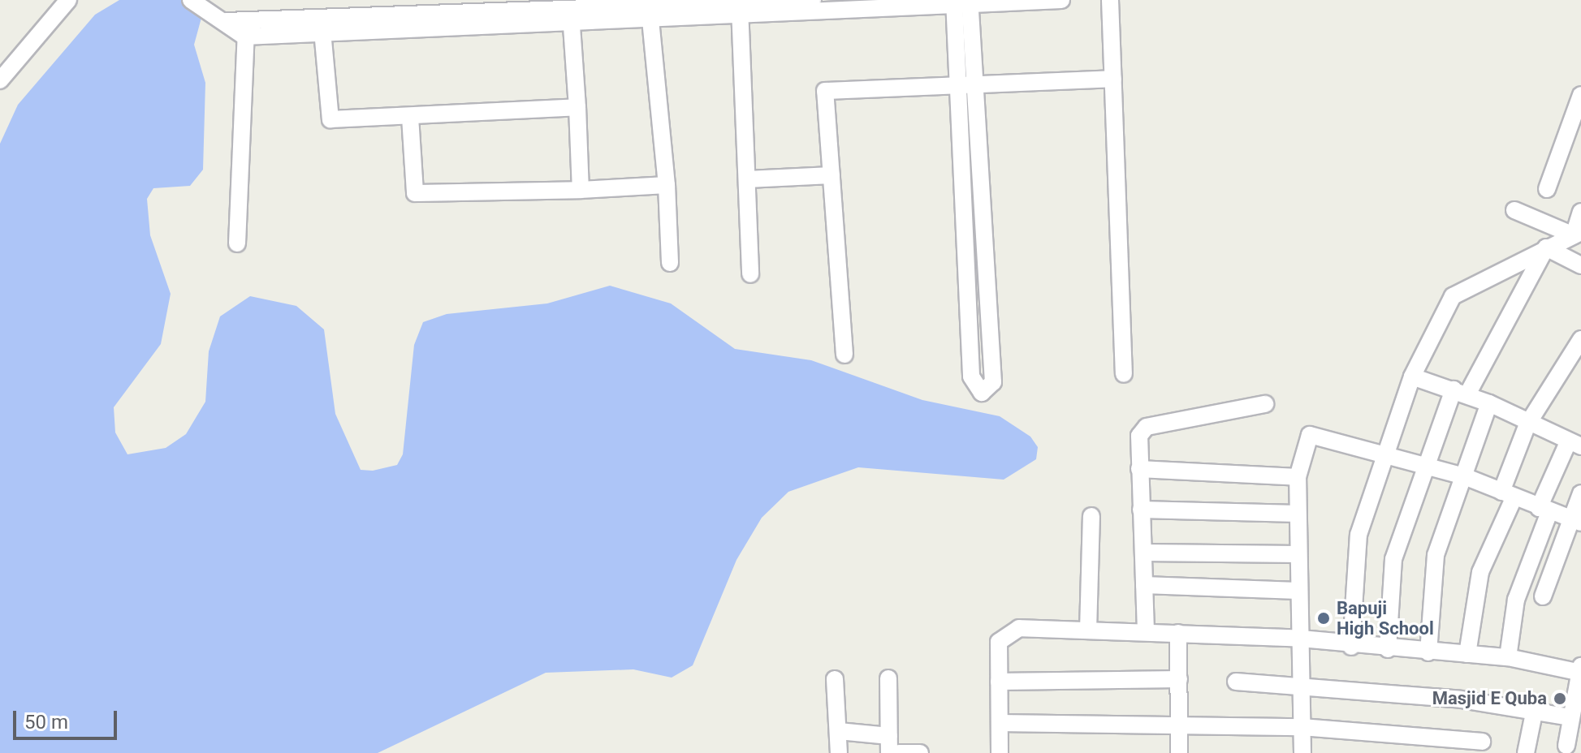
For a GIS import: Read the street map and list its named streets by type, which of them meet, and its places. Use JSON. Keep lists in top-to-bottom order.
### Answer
{
  "places": ["Bapuji High School", "Masjid E Quba"],
  "scale_bar": "50 m"
}
